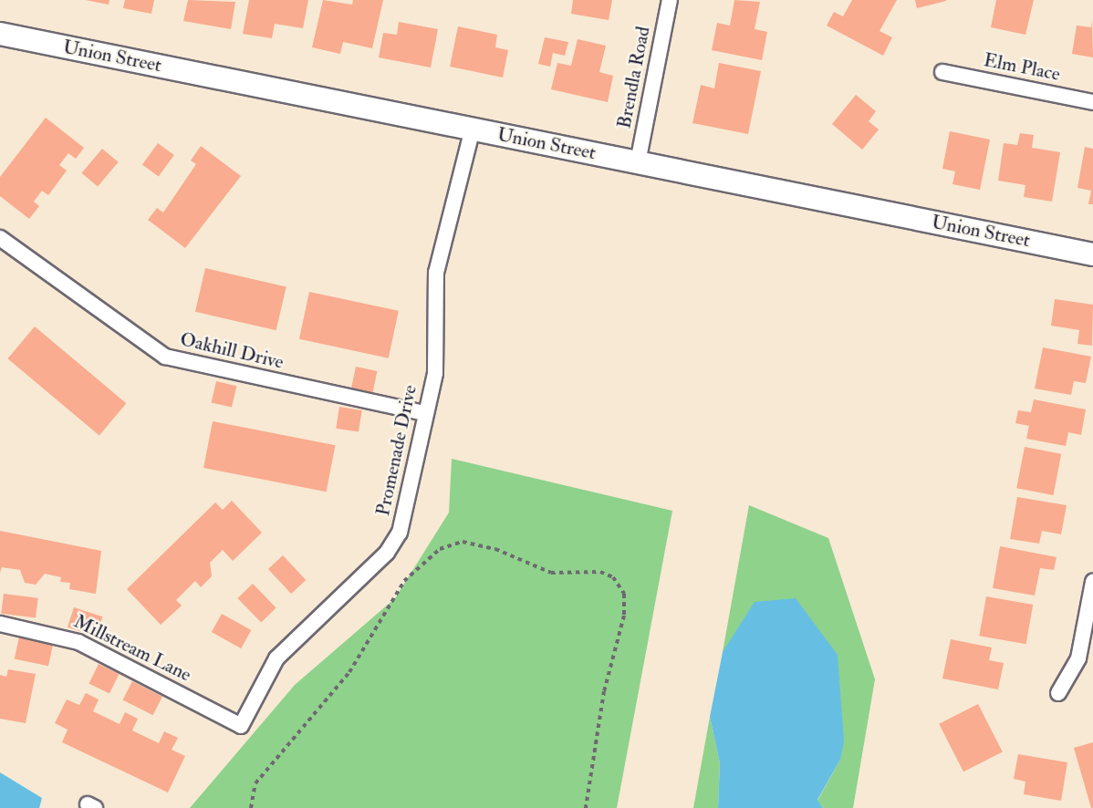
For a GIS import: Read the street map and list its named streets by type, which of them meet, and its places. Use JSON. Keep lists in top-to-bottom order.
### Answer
{
  "streets": {
    "street": [
      "Union Street",
      "Elm Place",
      "Brendla Road",
      "Oakhill Drive",
      "Promenade Drive",
      "Millstream Lane"
    ]
  },
  "crossings": [
    ["Union Street", "Brendla Road"],
    ["Union Street", "Promenade Drive"],
    ["Oakhill Drive", "Promenade Drive"],
    ["Promenade Drive", "Millstream Lane"]
  ]
}
